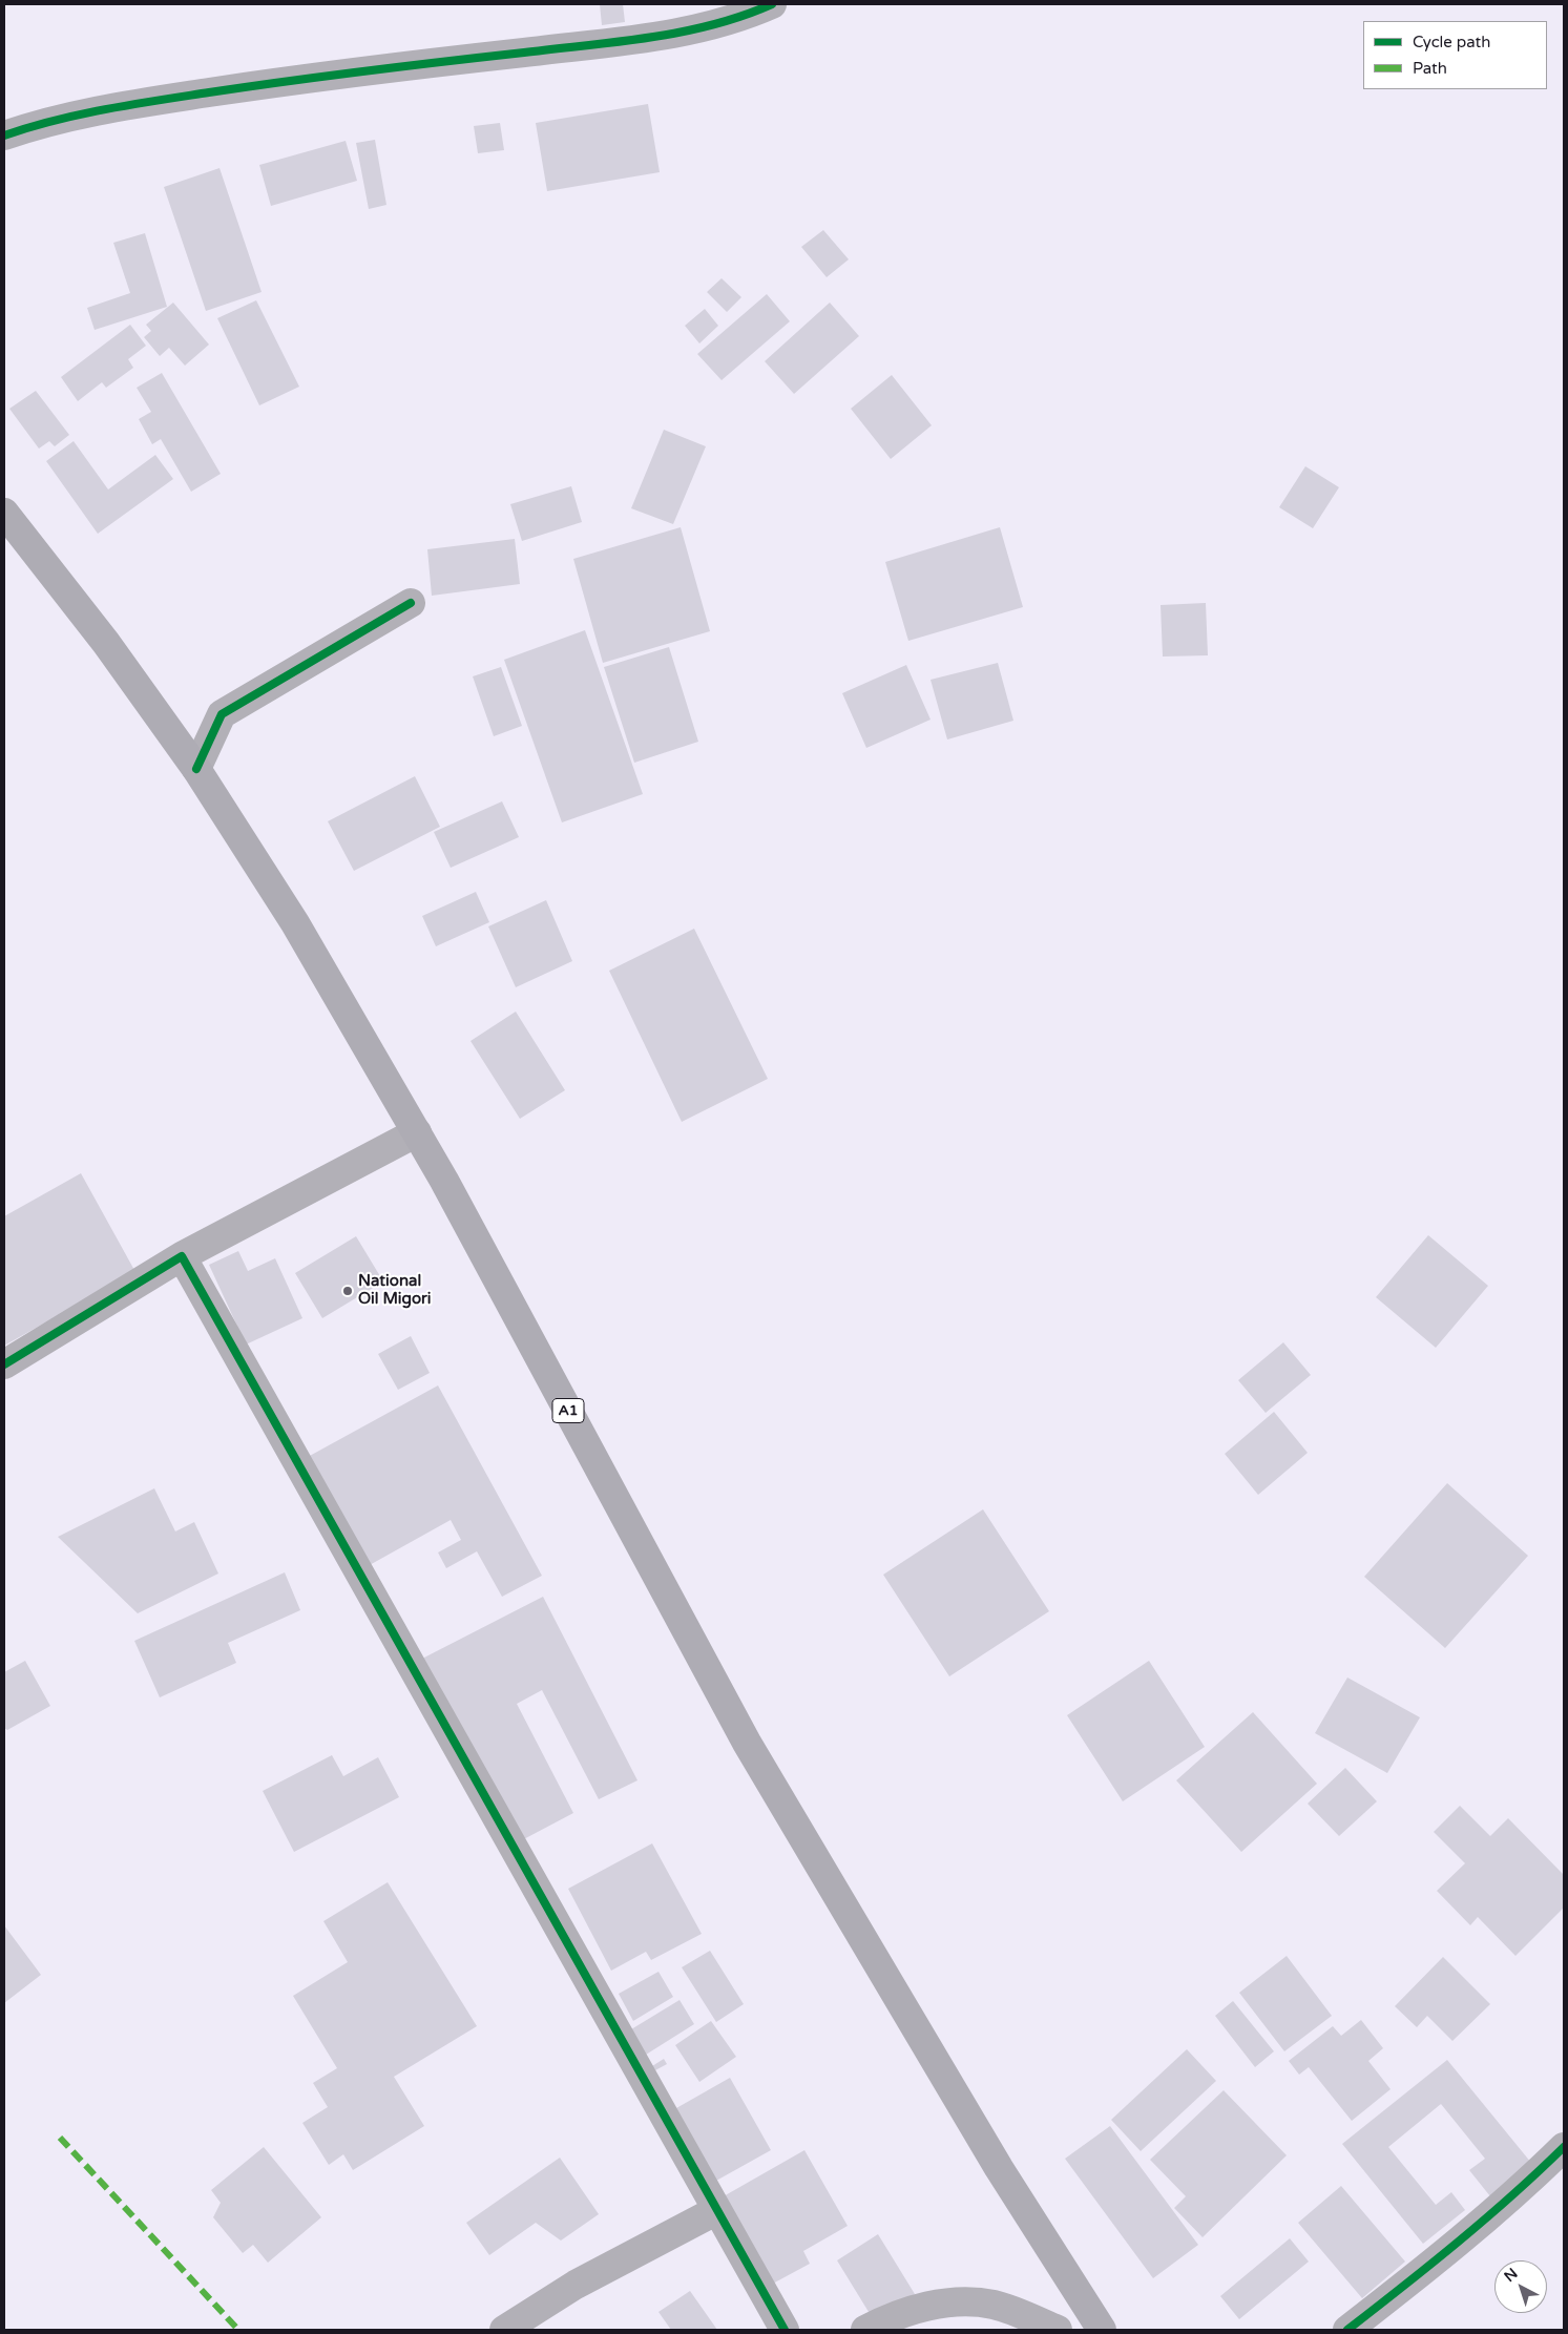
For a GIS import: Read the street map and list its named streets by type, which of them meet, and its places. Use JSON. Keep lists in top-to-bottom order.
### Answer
{
  "streets": {
    "highway": ["A1"]
  },
  "places": ["National Oil Migori"],
  "legend": ["Cycle path", "Path"],
  "north": "top left"
}
